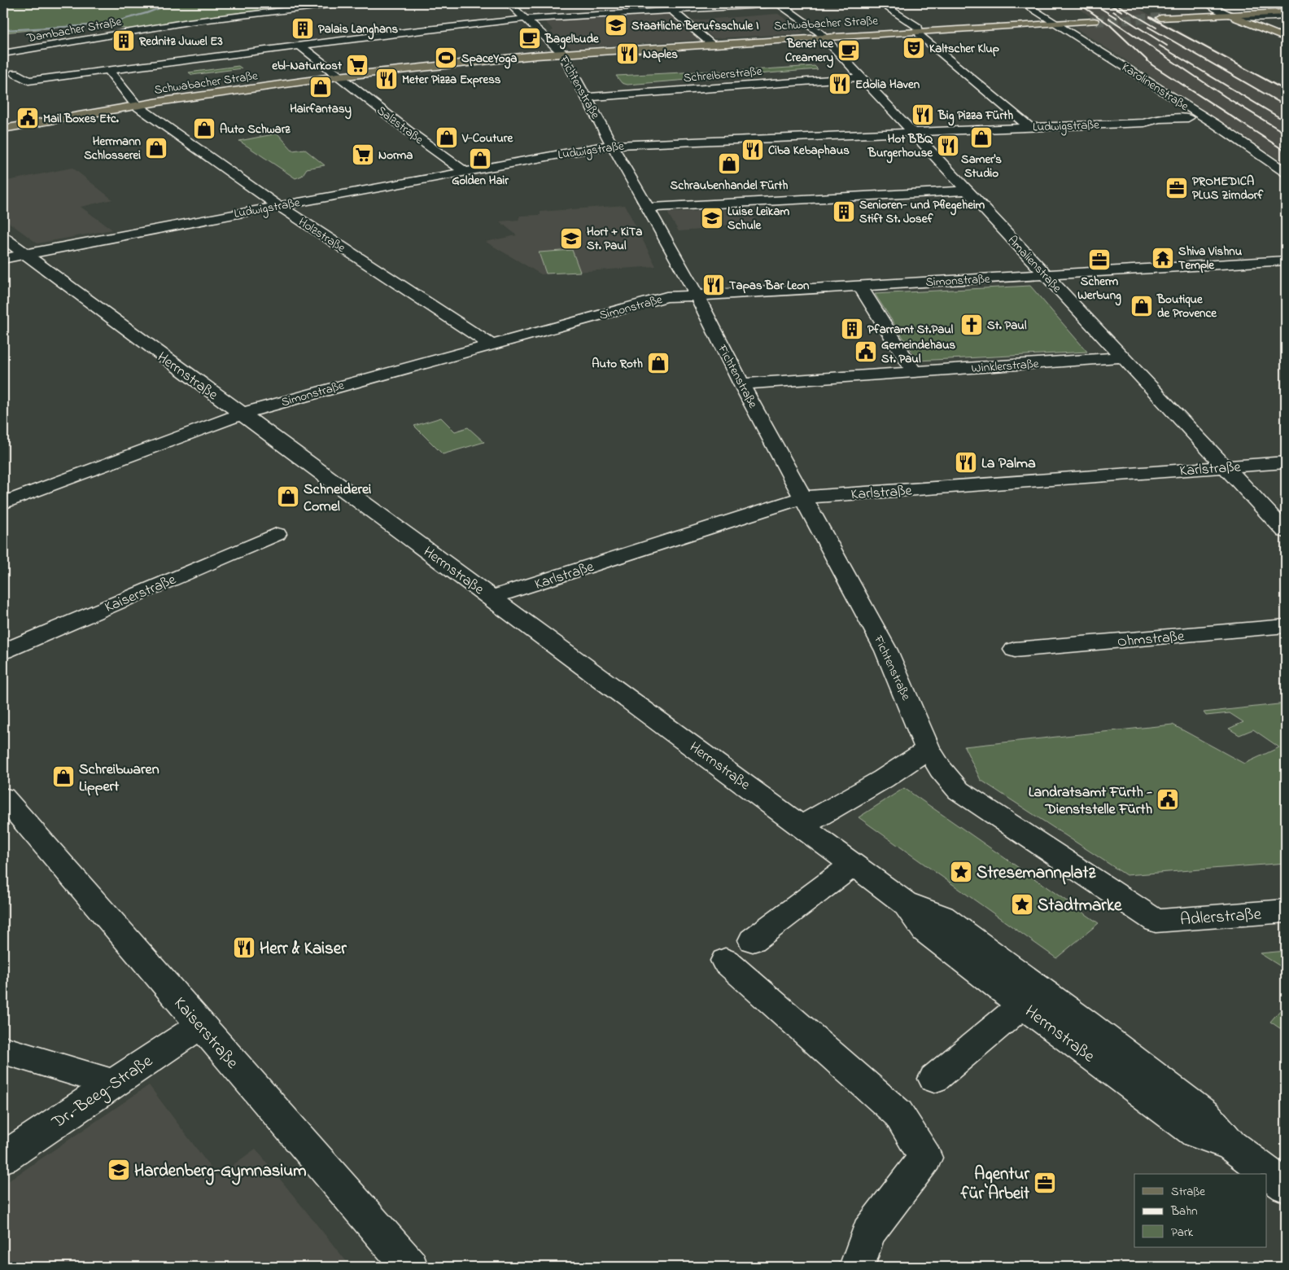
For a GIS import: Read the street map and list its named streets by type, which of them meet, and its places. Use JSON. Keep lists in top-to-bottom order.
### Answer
{
  "streets": {
    "main road": ["Schwabacher Straße"],
    "street": [
      "Dambacher Straße",
      "Schreiberstraße",
      "Karolinenstraße",
      "Fichtenstraße",
      "Salzstraße",
      "Ludwigstraße",
      "Holzstraße",
      "Amalienstraße",
      "Simonstraße",
      "Winklerstraße",
      "Herrnstraße",
      "Karlstraße",
      "Kaiserstraße",
      "Ohmstraße",
      "Adlerstraße",
      "Dr.-Beeg-Straße"
    ]
  },
  "crossings": [
    ["Schwabacher Straße", "Karolinenstraße"],
    ["Schwabacher Straße", "Fichtenstraße"],
    ["Schwabacher Straße", "Salzstraße"],
    ["Schwabacher Straße", "Holzstraße"],
    ["Schwabacher Straße", "Amalienstraße"],
    ["Schreiberstraße", "Fichtenstraße"],
    ["Schreiberstraße", "Amalienstraße"],
    ["Fichtenstraße", "Ludwigstraße"],
    ["Fichtenstraße", "Simonstraße"],
    ["Fichtenstraße", "Winklerstraße"],
    ["Fichtenstraße", "Karlstraße"],
    ["Fichtenstraße", "Adlerstraße"],
    ["Salzstraße", "Ludwigstraße"],
    ["Ludwigstraße", "Holzstraße"],
    ["Ludwigstraße", "Amalienstraße"],
    ["Ludwigstraße", "Herrnstraße"],
    ["Holzstraße", "Simonstraße"],
    ["Amalienstraße", "Simonstraße"],
    ["Amalienstraße", "Winklerstraße"],
    ["Amalienstraße", "Karlstraße"],
    ["Simonstraße", "Herrnstraße"],
    ["Herrnstraße", "Karlstraße"],
    ["Kaiserstraße", "Dr.-Beeg-Straße"]
  ],
  "places": {
    "school or university": [
      "Staatliche Berufsschule I",
      "Luise Leikam Schule",
      "Hort + KiTa St. Paul",
      "Hardenberg-Gymnasium"
    ],
    "building": [
      "Palais Langhans",
      "Rednitz Juwel E3",
      "Senioren- und Pflegeheim Stift St. Josef",
      "Pfarramt St.Paul"
    ],
    "cafe": ["Bagelbude", "Benet Ice Creamery"],
    "theatre": ["Kaltscher Klup"],
    "restaurant": [
      "Naples",
      "Meter Pizza Express",
      "Edolia Haven",
      "Big Pizza Fürth",
      "Hot BBQ Burgerhouse",
      "Ciba Kebaphaus",
      "Tapas Bar Leon",
      "La Palma",
      "Herr & Kaiser"
    ],
    "sports": ["SpaceYoga"],
    "supermarket": ["ebl-Naturkost", "Norma"],
    "shop": [
      "Hairfantasy",
      "Auto Schwarz",
      "V-Couture",
      "Samer's Studio",
      "Herrmann Schlosserei",
      "Golden Hair",
      "Schraubenhandel Fürth",
      "Boutique de Provence",
      "Auto Roth",
      "Schneiderei Cornel",
      "Schreibwaren Lippert"
    ],
    "public building": ["Mail Boxes Etc.", "Gemeindehaus St. Paul", "Landratsamt Fürth - Dienststelle Fürth"],
    "office": ["PROMEDICA PLUS Zirndorf", "Scherm Werbung", "Agentur für Arbeit"],
    "temple": ["Shiva Vishnu Temple"],
    "church": ["St. Paul"],
    "place": ["Stresemannplatz", "Stadtmarke"]
  },
  "legend": ["Straße", "Bahn", "Park"]
}
